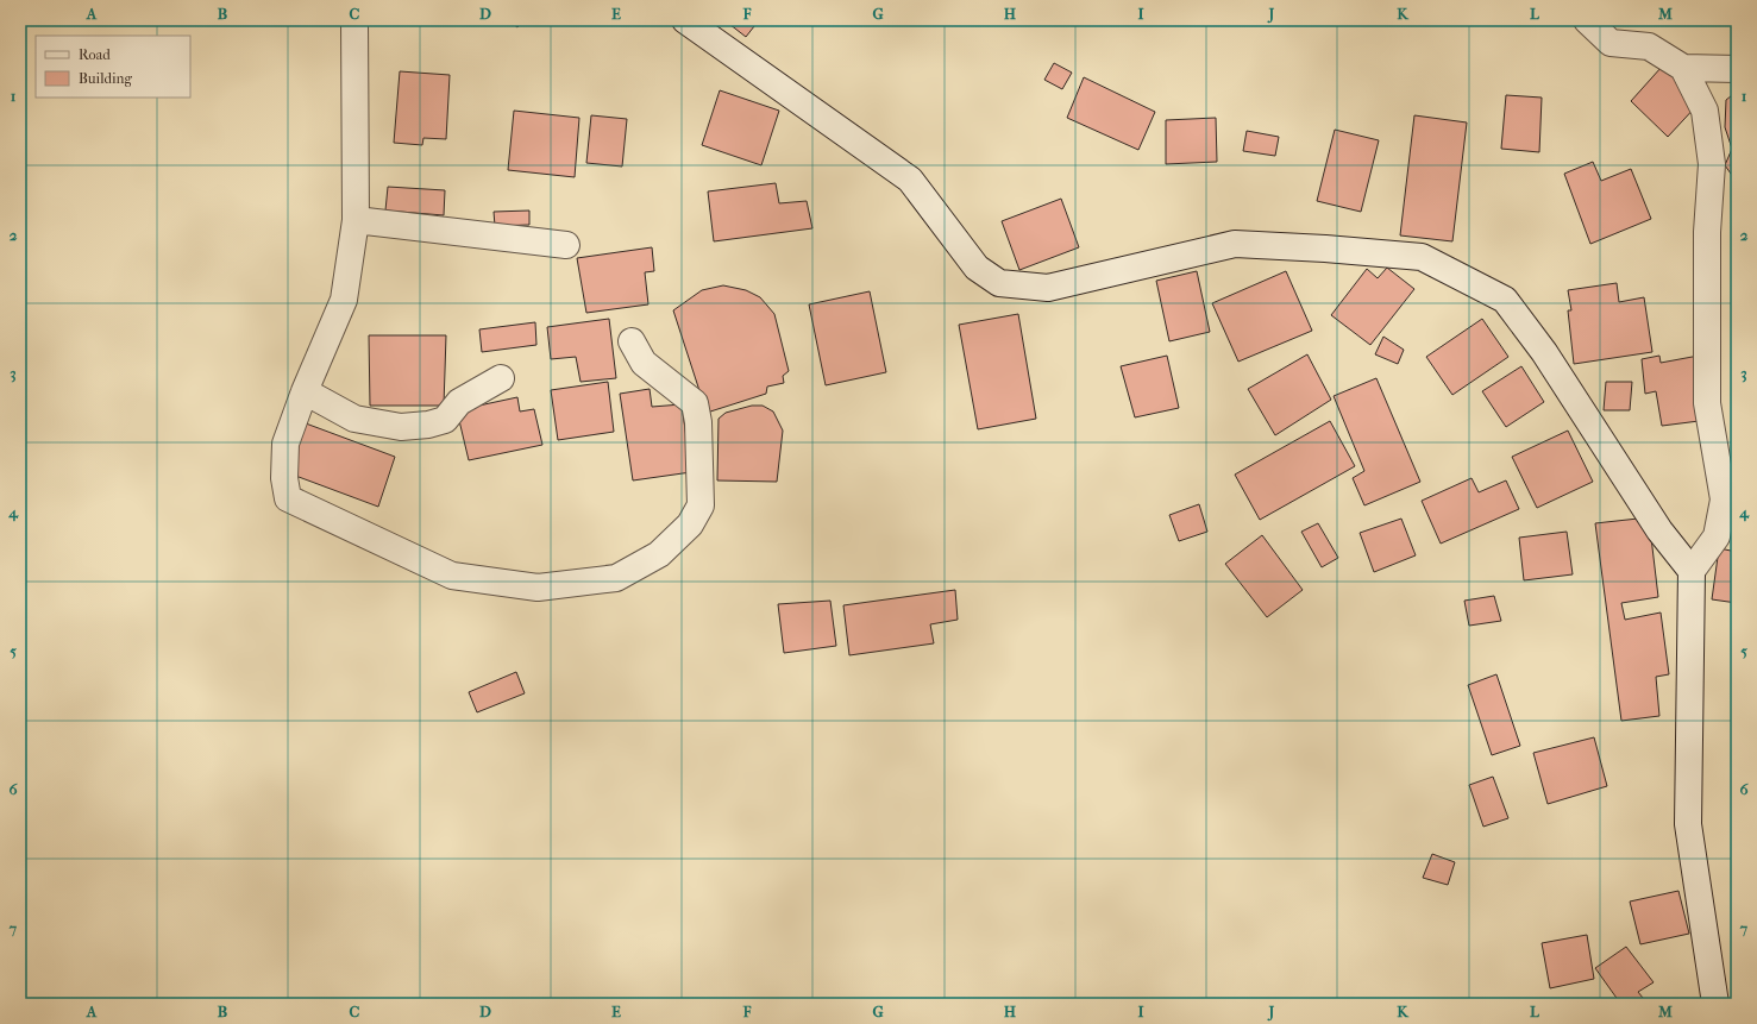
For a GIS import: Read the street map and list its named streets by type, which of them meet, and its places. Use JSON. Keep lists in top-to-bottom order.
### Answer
{
  "legend": ["Road", "Building"],
  "grid": {
    "columns": [
      "A",
      "B",
      "C",
      "D",
      "E",
      "F",
      "G",
      "H",
      "I",
      "J",
      "K",
      "L",
      "M"
    ],
    "rows": [
      "1",
      "2",
      "3",
      "4",
      "5",
      "6",
      "7"
    ]
  }
}
